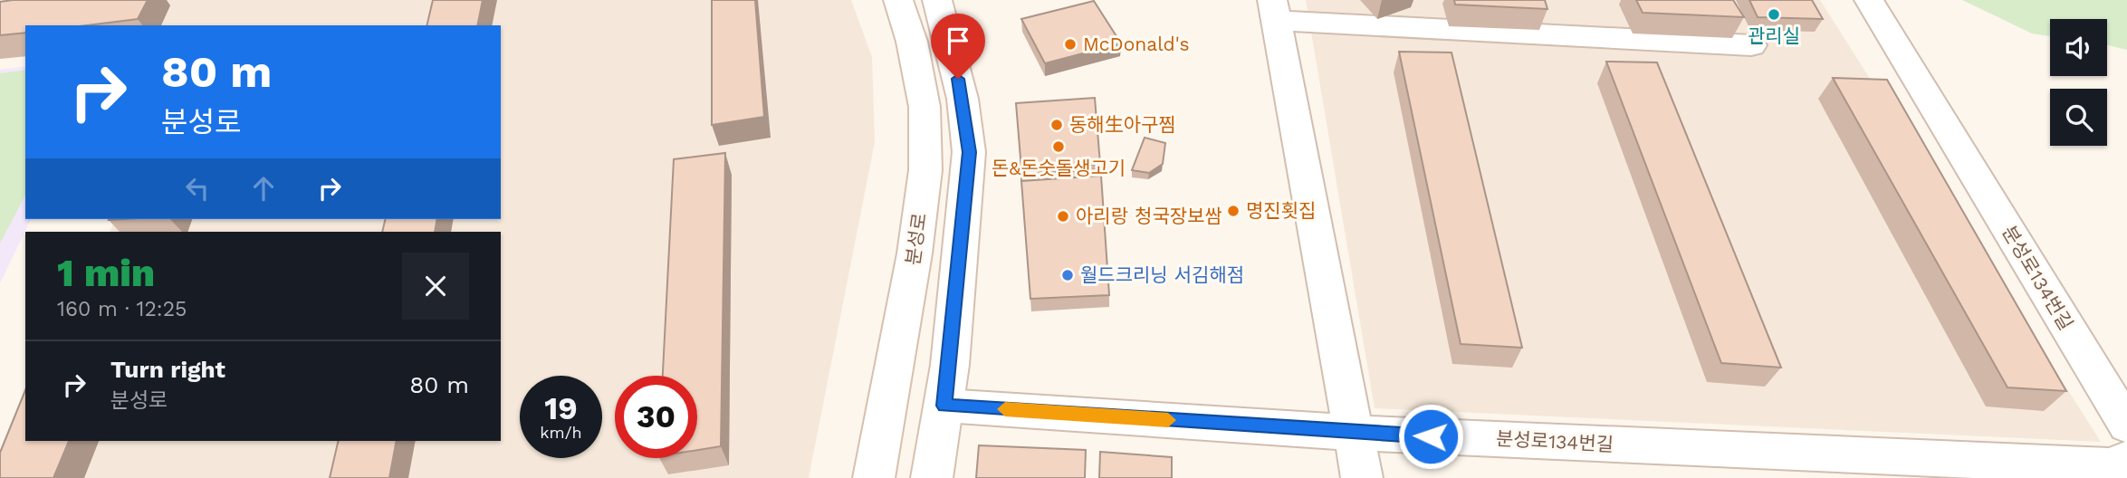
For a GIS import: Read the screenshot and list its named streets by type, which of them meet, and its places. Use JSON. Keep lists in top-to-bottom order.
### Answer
{
  "streets": {
    "street": ["분성로", "분성로134번길"]
  },
  "places": [
    "관리실",
    "McDonald's",
    "동해生아구찜",
    "돈&돈숫돌생고기",
    "명진횟집",
    "아리랑 청국장보쌈",
    "월드크리닝 서김해점"
  ],
  "page": {
    "turn": ["80 m", "분성로"],
    "heading": ["1 min", "160 m · 12:25"],
    "list": [
      {
        "name": "Turn right",
        "note": "분성로",
        "value": "80 m"
      }
    ],
    "speed": "19 km/h",
    "limit": "30"
  }
}
